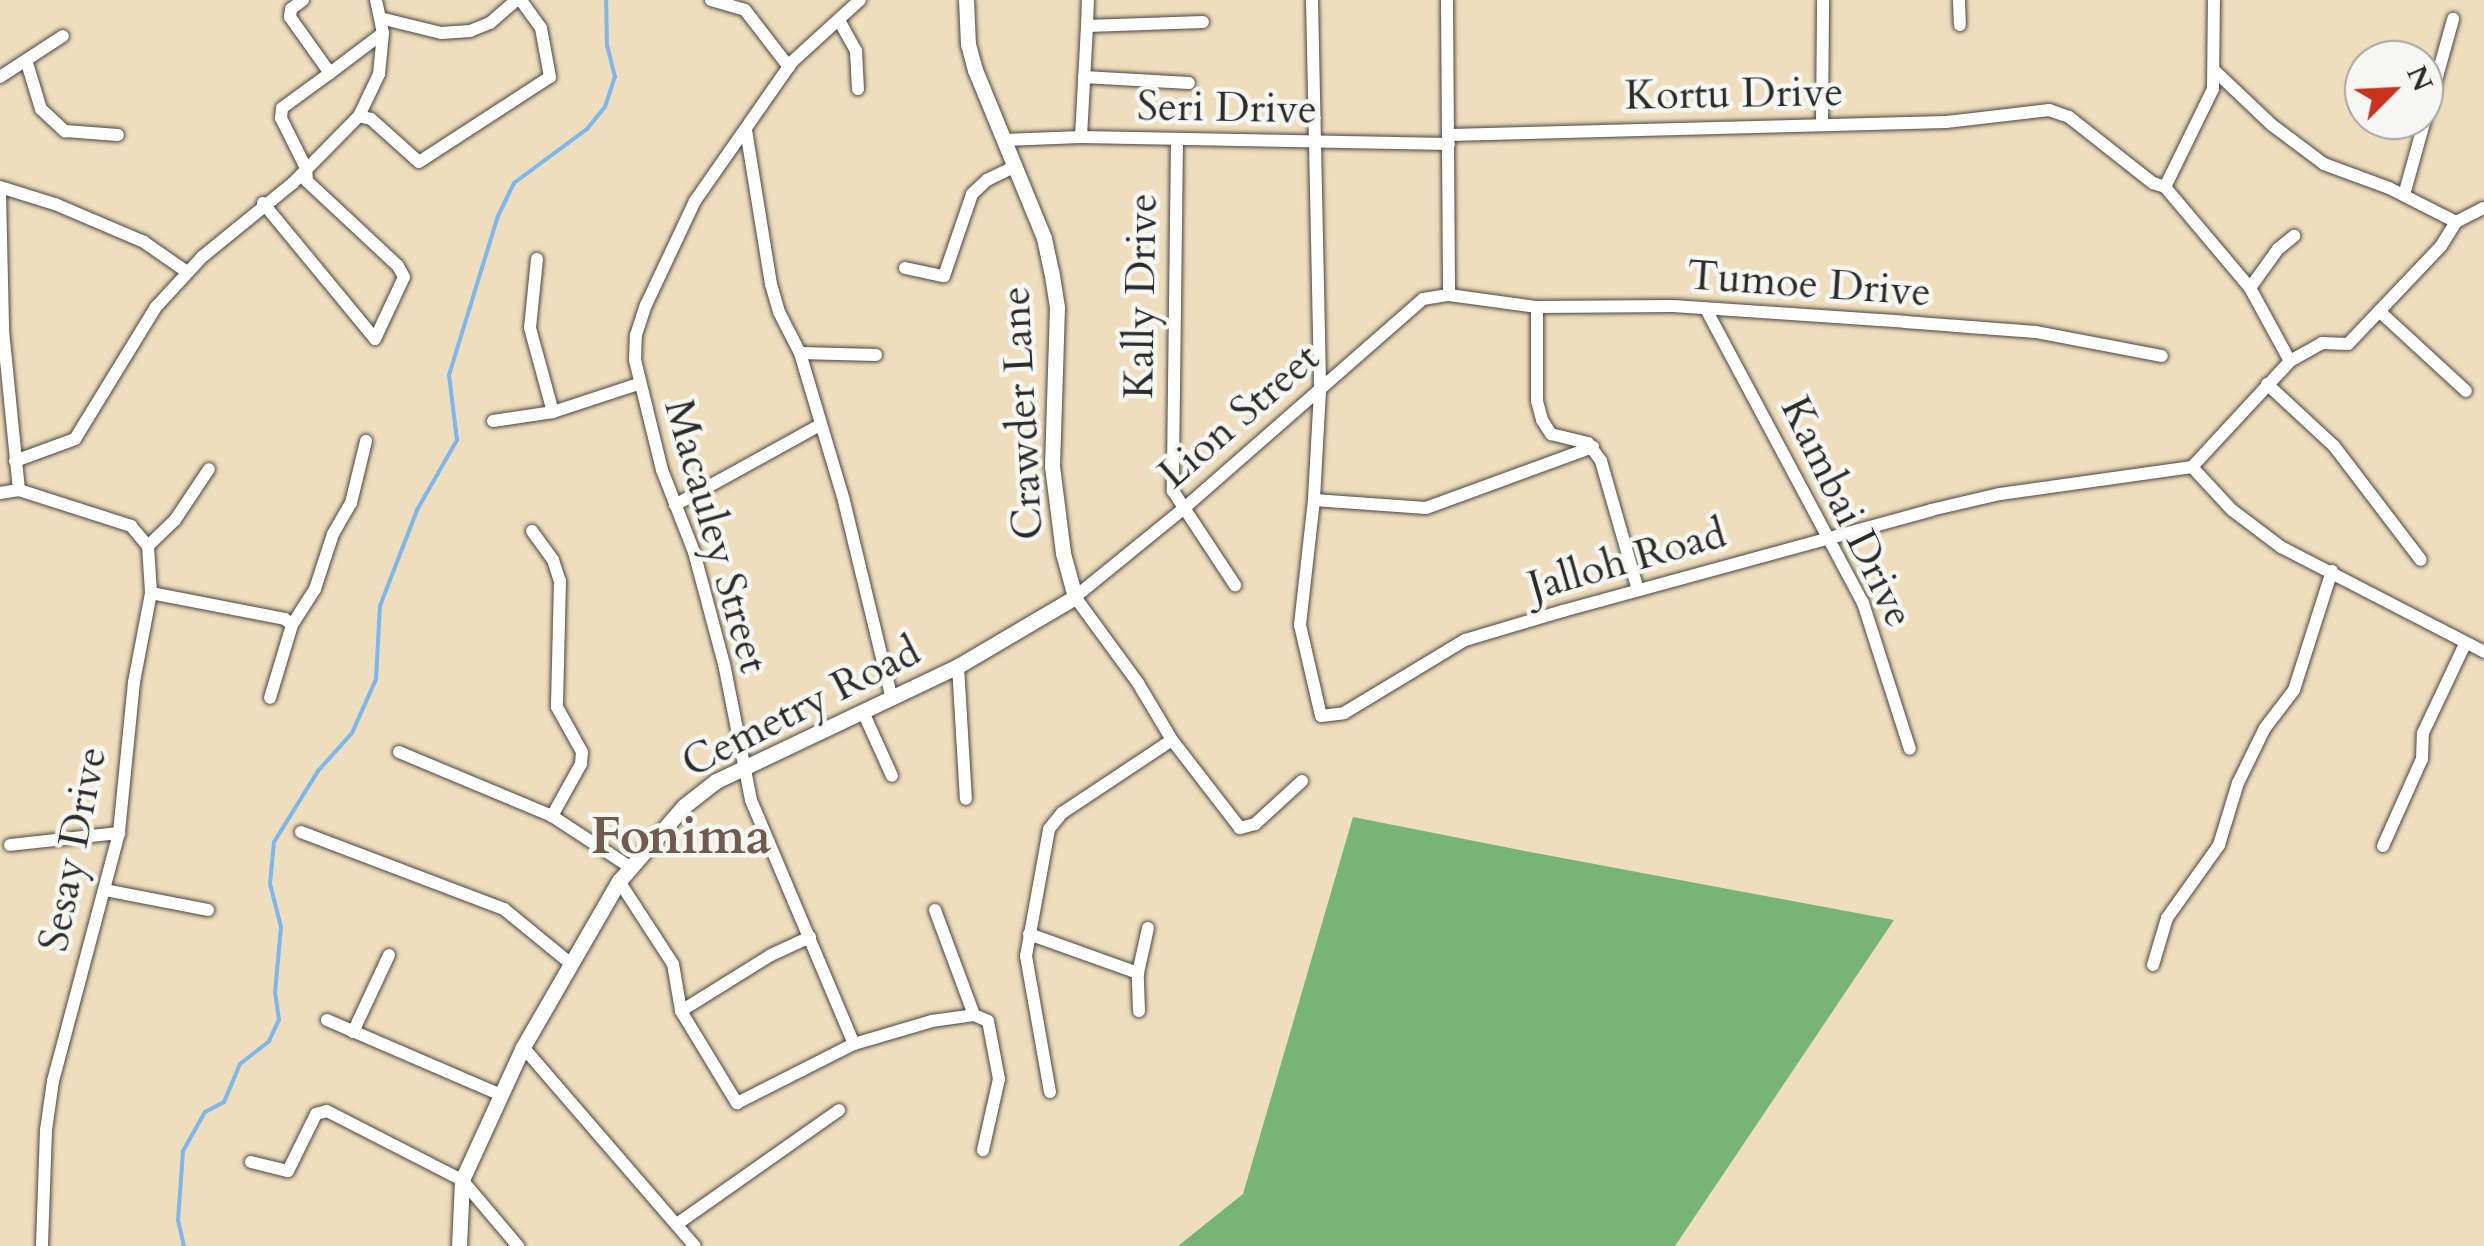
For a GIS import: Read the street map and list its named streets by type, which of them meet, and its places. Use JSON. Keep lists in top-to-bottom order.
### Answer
{
  "streets": {
    "street": [
      "Kortu Drive",
      "Seri Drive",
      "Tumoe Drive",
      "Kally Drive",
      "Crawder Lane",
      "Lion Street",
      "Kambai Drive",
      "Macauley Street",
      "Jalloh Road",
      "Cemetry Road",
      "Sesay Drive"
    ]
  },
  "crossings": [
    ["Kortu Drive", "Seri Drive"],
    ["Seri Drive", "Kally Drive"],
    ["Seri Drive", "Crawder Lane"],
    ["Seri Drive", "Jalloh Road"],
    ["Tumoe Drive", "Lion Street"],
    ["Tumoe Drive", "Kambai Drive"],
    ["Kally Drive", "Lion Street"],
    ["Crawder Lane", "Lion Street"],
    ["Crawder Lane", "Cemetry Road"],
    ["Lion Street", "Jalloh Road"],
    ["Lion Street", "Cemetry Road"],
    ["Kambai Drive", "Jalloh Road"],
    ["Macauley Street", "Cemetry Road"]
  ],
  "districts": ["Fonima"],
  "north": "top right"
}
